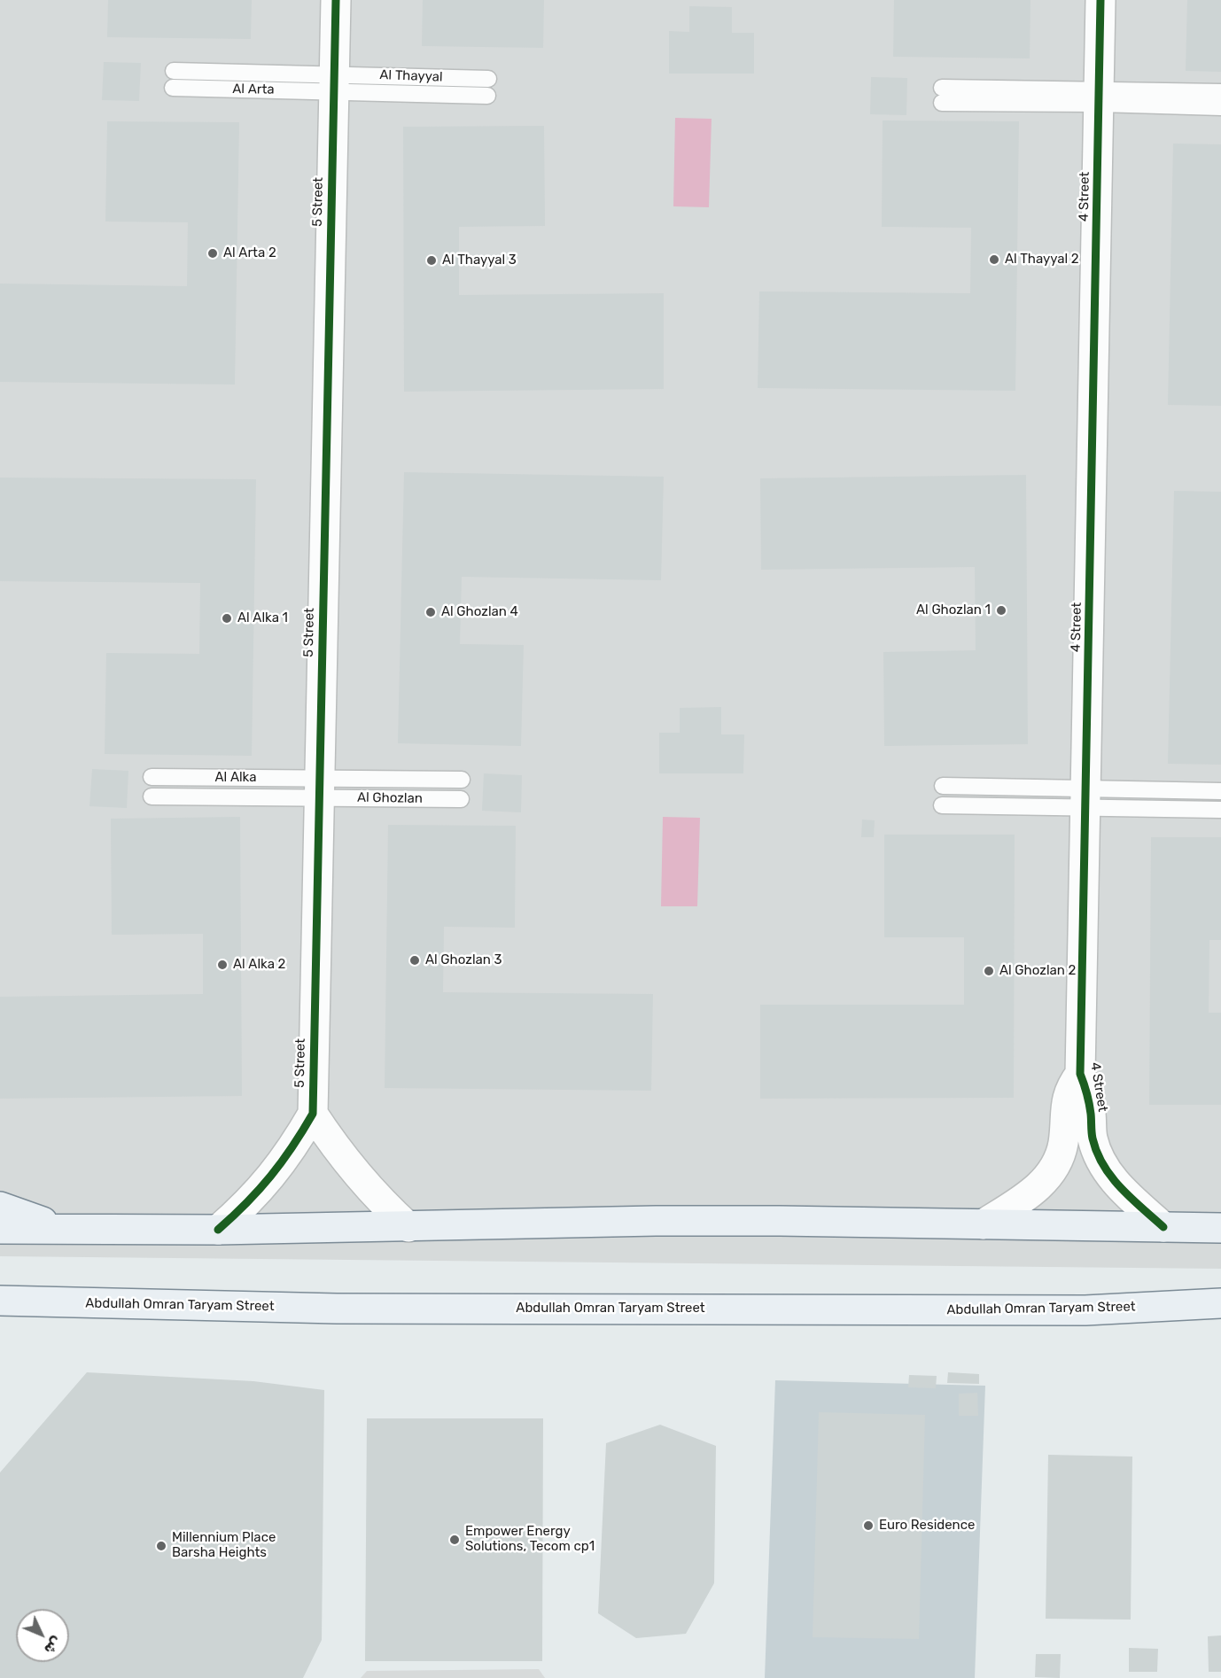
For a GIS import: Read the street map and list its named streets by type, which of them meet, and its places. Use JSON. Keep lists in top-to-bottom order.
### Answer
{
  "streets": {
    "main road": ["Abdullah Omran Taryam Street"],
    "street": ["4 Street", "5 Street"],
    "lane": [
      "Al Thayyal",
      "Al Arta",
      "Al Alka",
      "Al Ghozlan"
    ]
  },
  "crossings": [
    ["Al Thayyal", "Al Arta"],
    ["Al Thayyal", "5 Street"],
    ["Al Arta", "5 Street"],
    ["5 Street", "Al Alka"],
    ["5 Street", "Al Ghozlan"],
    ["Al Alka", "Al Ghozlan"]
  ],
  "places": [
    "Al Arta 2",
    "Al Thayyal 2",
    "Al Thayyal 3",
    "Al Ghozlan 1",
    "Al Ghozlan 4",
    "Al Alka 1",
    "Al Ghozlan 3",
    "Al Alka 2",
    "Al Ghozlan 2",
    "Euro Residence",
    "Empower Energy Solutions, Tecom cp1",
    "Millennium Place Barsha Heights"
  ],
  "north": "bottom right"
}
